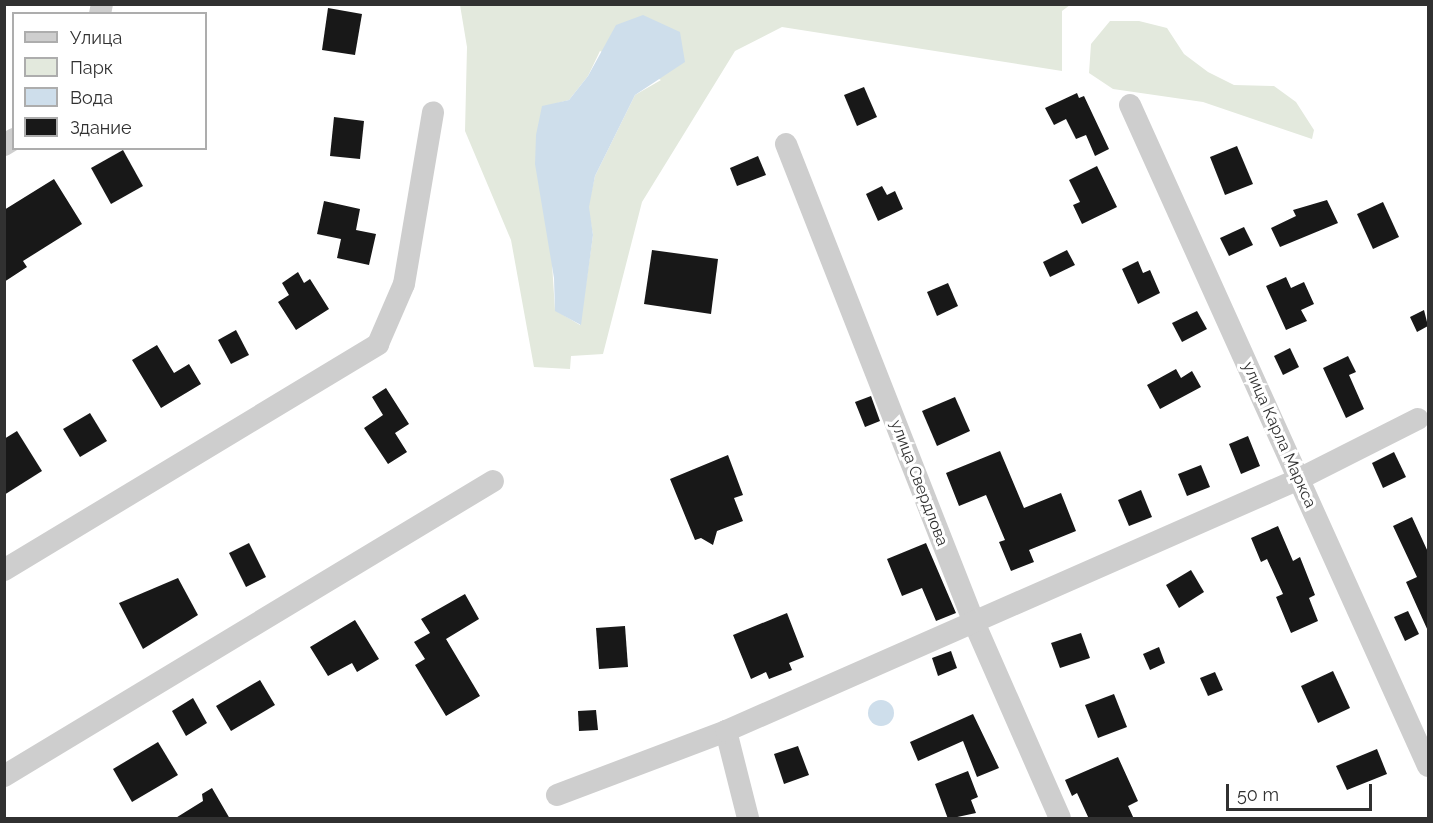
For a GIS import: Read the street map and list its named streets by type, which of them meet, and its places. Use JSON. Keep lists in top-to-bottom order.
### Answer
{
  "streets": {
    "street": ["улица Карла Маркса", "улица Свердлова"]
  },
  "legend": [
    "Улица",
    "Парк",
    "Вода",
    "Здание"
  ],
  "scale_bar": "50 m"
}
